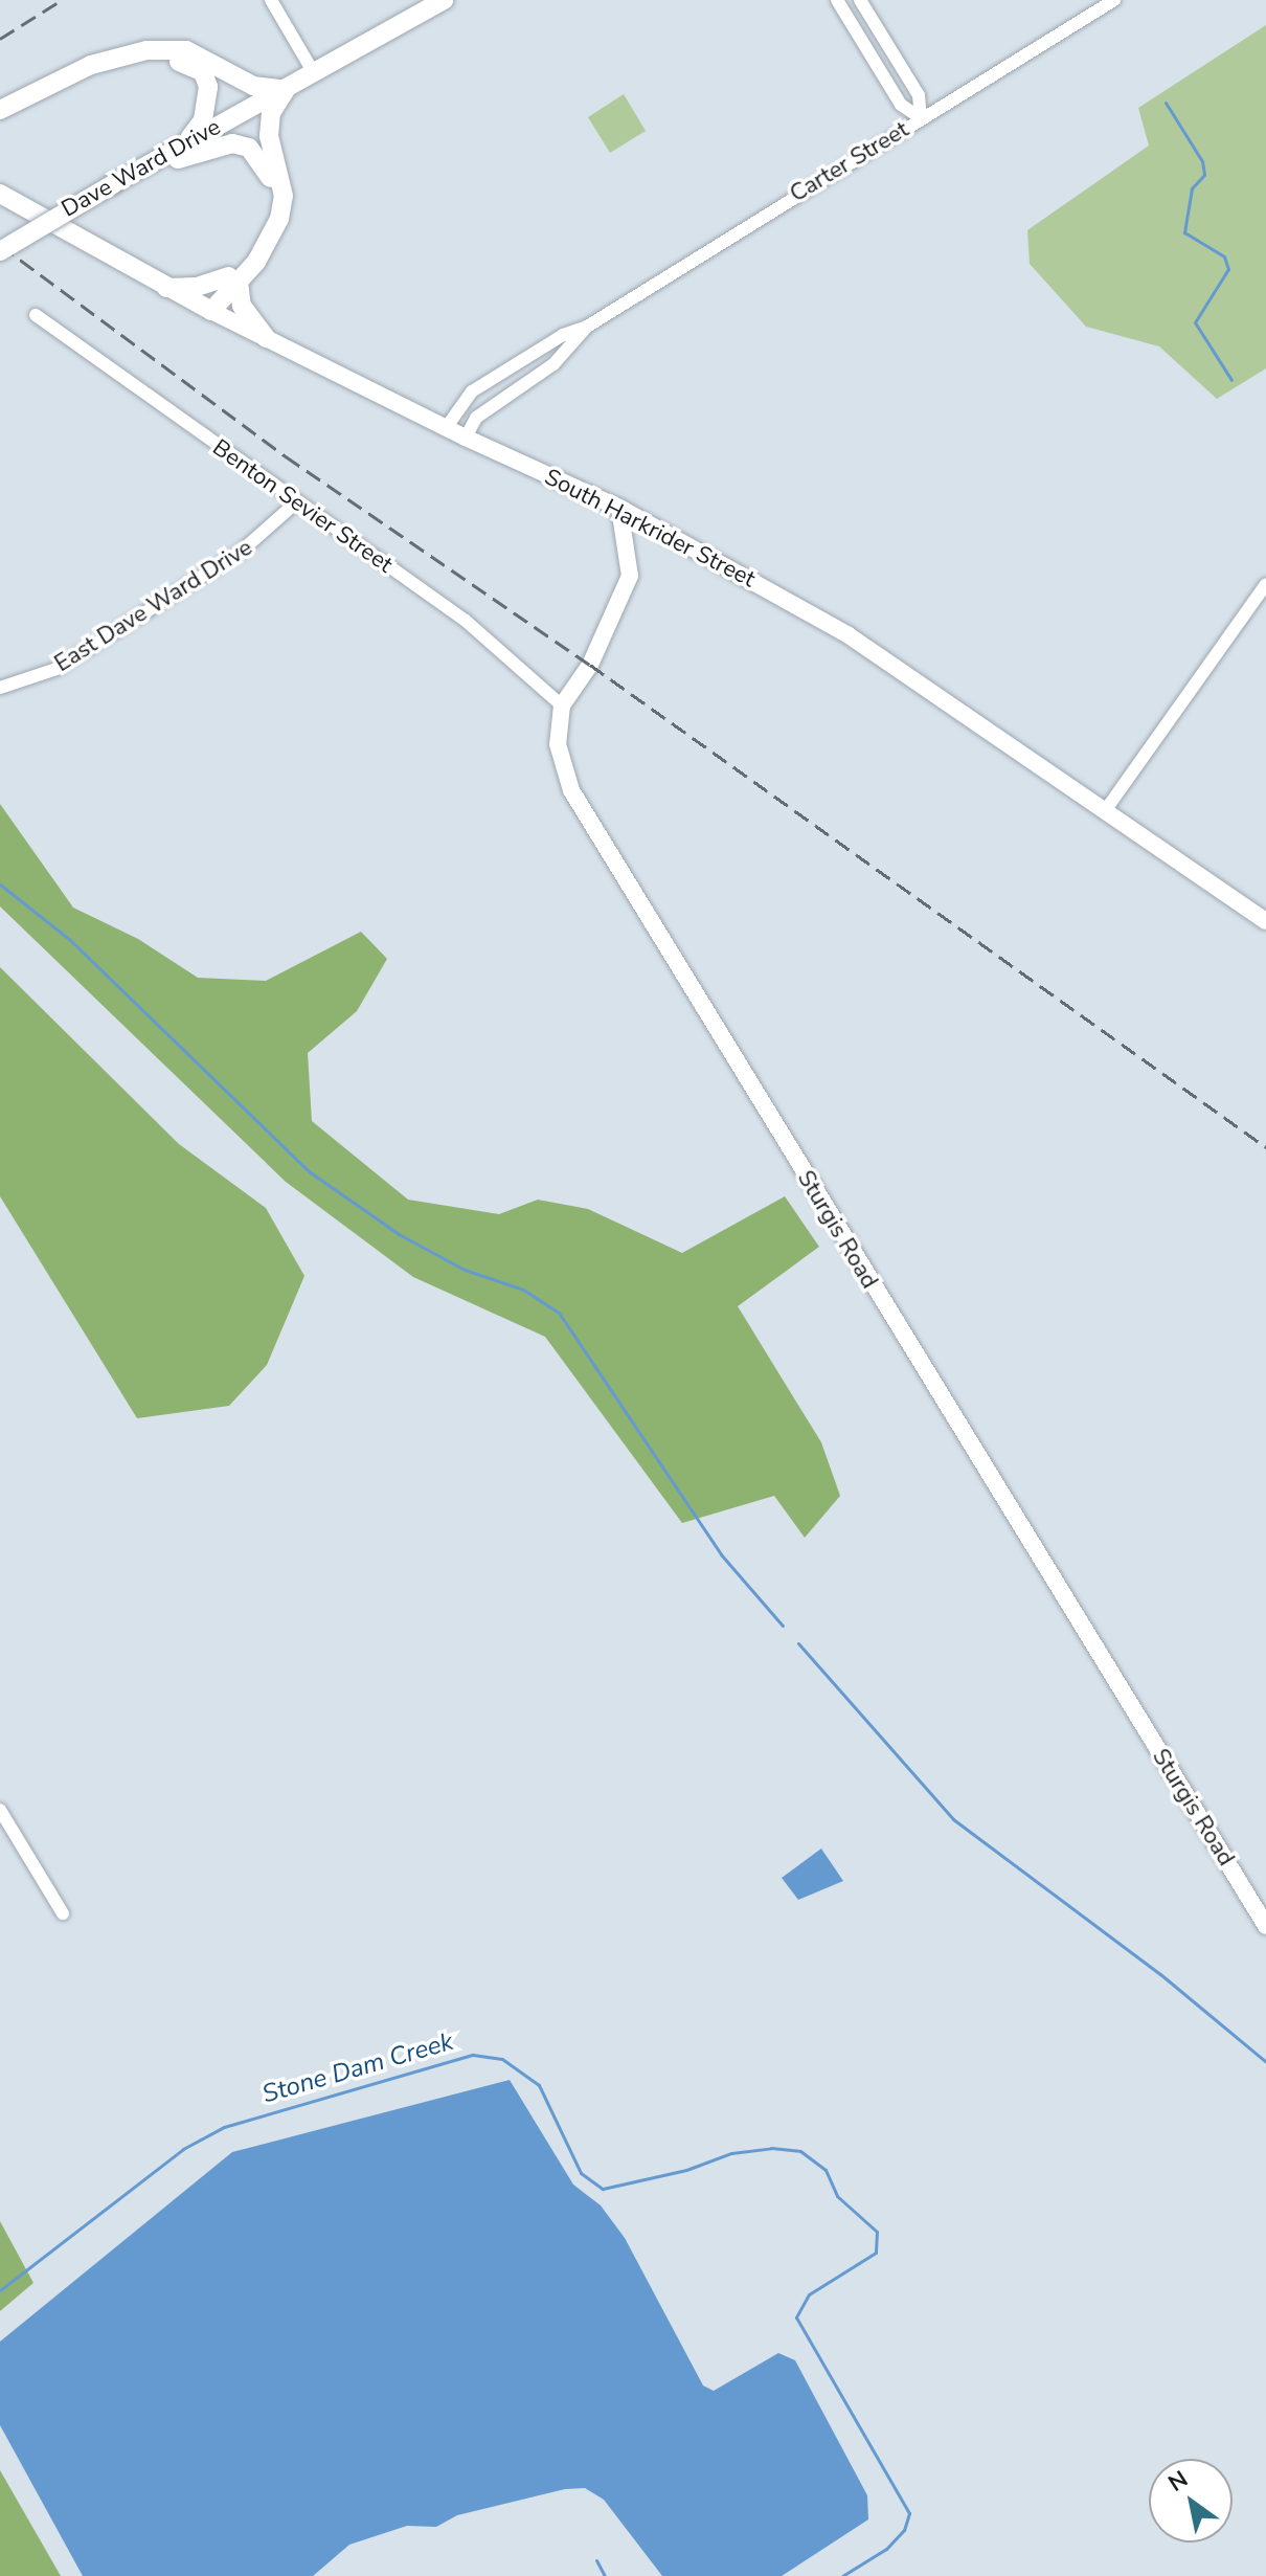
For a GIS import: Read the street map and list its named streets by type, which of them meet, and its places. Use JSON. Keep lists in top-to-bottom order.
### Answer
{
  "streets": {
    "main road": ["Dave Ward Drive", "South Harkrider Street"],
    "street": [
      "Carter Street",
      "Benton Sevier Street",
      "East Dave Ward Drive",
      "Sturgis Road"
    ]
  },
  "crossings": [
    ["Carter Street", "South Harkrider Street"],
    ["Benton Sevier Street", "East Dave Ward Drive"],
    ["Benton Sevier Street", "Sturgis Road"]
  ],
  "water": ["Stone Dam Creek"],
  "north": "top left"
}
